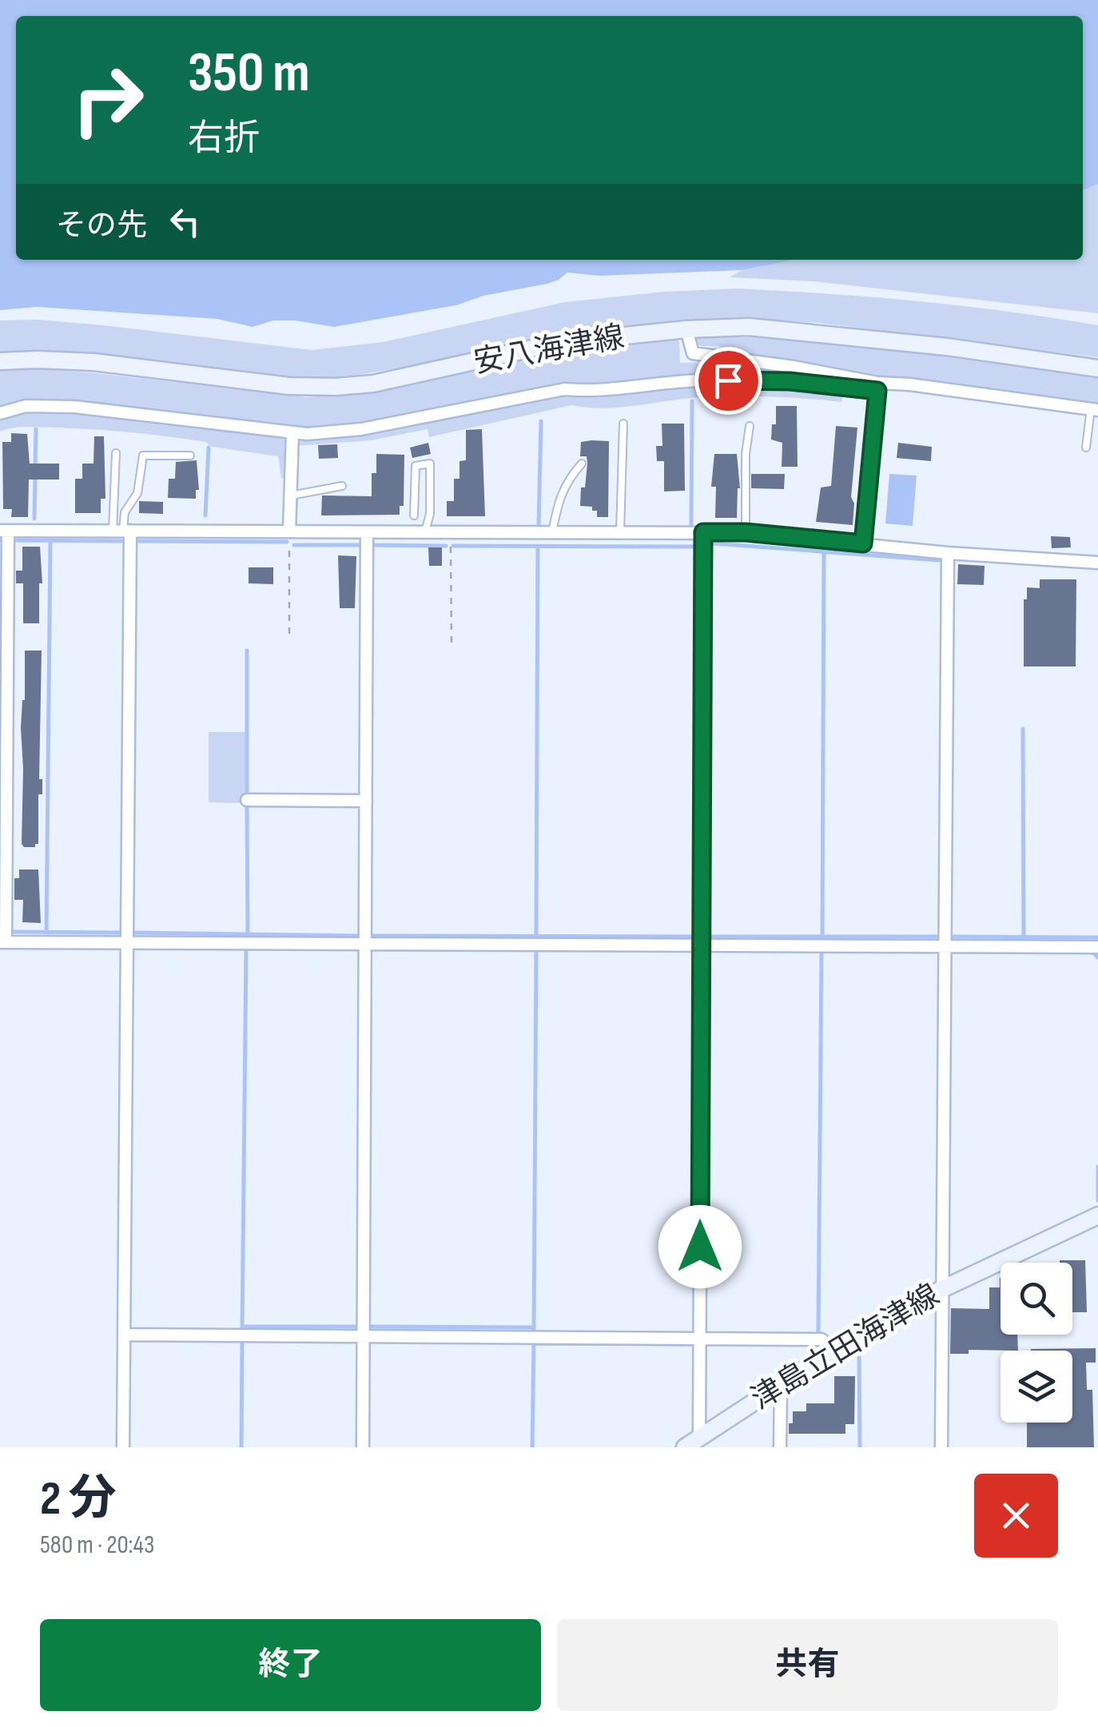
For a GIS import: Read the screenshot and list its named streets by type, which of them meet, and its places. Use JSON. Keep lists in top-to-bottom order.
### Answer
{
  "streets": {
    "main road": ["安八海津線", "津島立田海津線"]
  },
  "page": {
    "turn": ["350 m", "右折"],
    "then": "その先",
    "heading": ["2 分", "580 m · 20:43"],
    "buttons": ["終了", "共有"]
  }
}
